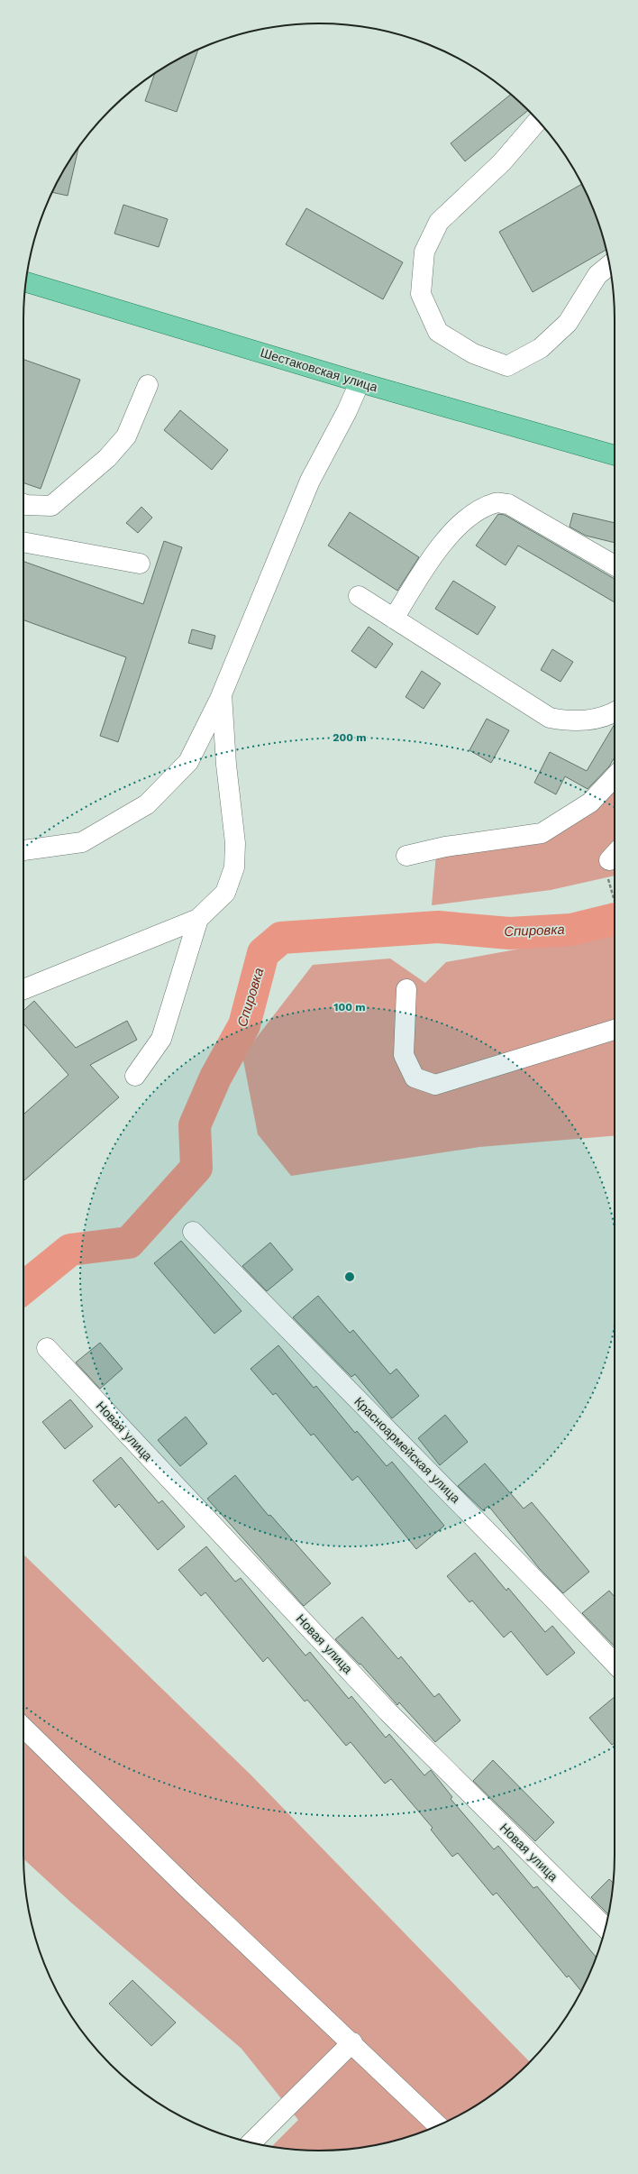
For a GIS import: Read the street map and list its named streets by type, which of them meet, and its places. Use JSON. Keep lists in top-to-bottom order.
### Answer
{
  "streets": {
    "main road": ["Шестаковская улица"],
    "street": ["Новая улица", "Красноармейская улица"]
  },
  "water": ["Спировка"],
  "rings": ["200 m", "100 m"]
}
